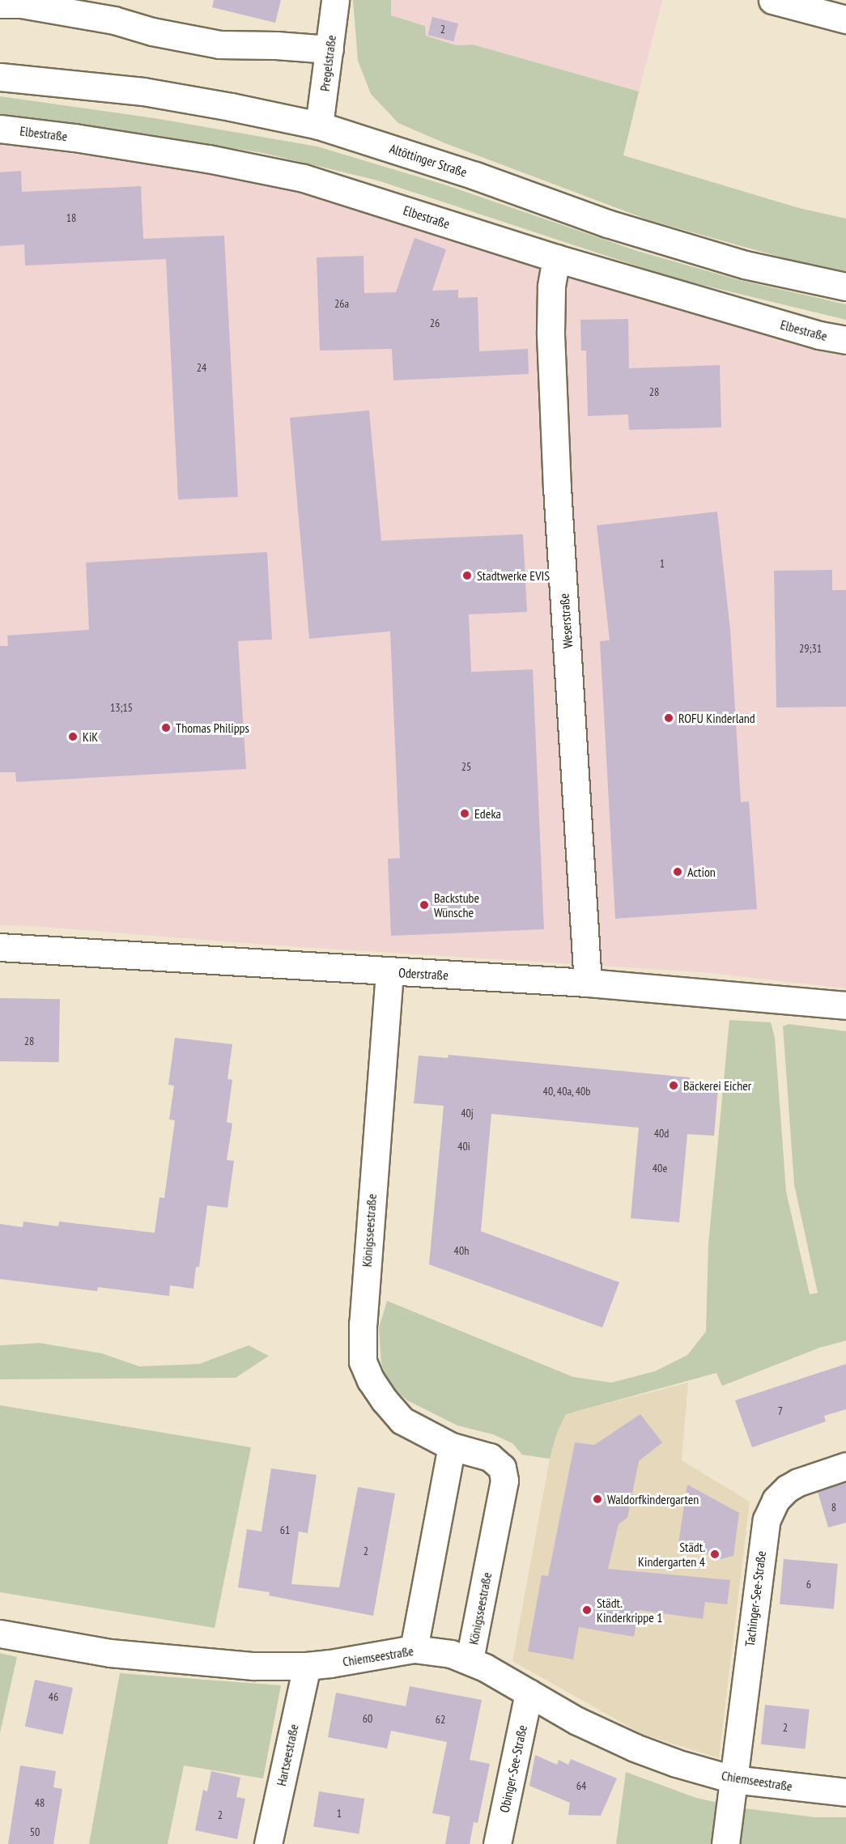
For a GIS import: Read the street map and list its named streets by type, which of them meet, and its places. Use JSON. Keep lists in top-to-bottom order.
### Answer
{
  "streets": {
    "street": [
      "Pregelstraße",
      "Elbestraße",
      "Altöttinger Straße",
      "Weserstraße",
      "Oderstraße",
      "Königsseestraße",
      "Tachinger-See-Straße",
      "Chiemseestraße",
      "Hartseestraße",
      "Obinger-See-Straße"
    ]
  },
  "crossings": [
    ["Pregelstraße", "Altöttinger Straße"],
    ["Elbestraße", "Weserstraße"],
    ["Weserstraße", "Oderstraße"],
    ["Oderstraße", "Königsseestraße"],
    ["Königsseestraße", "Chiemseestraße"],
    ["Tachinger-See-Straße", "Chiemseestraße"],
    ["Chiemseestraße", "Hartseestraße"],
    ["Chiemseestraße", "Obinger-See-Straße"]
  ],
  "places": [
    "Stadtwerke EVIS",
    "ROFU Kinderland",
    "Thomas Philipps",
    "KiK",
    "Edeka",
    "Action",
    "Backstube Wünsche",
    "Bäckerei Eicher",
    "Waldorfkindergarten",
    "Städt. Kindergarten 4",
    "Städt. Kinderkrippe 1"
  ],
  "house_numbers": [
    "2",
    "18",
    "26a",
    "26",
    "24",
    "28",
    "1",
    "29;31",
    "13;15",
    "25",
    "28",
    "40, 40a, 40b",
    "40j",
    "40d",
    "40i",
    "40e",
    "40h",
    "7",
    "8",
    "61",
    "2",
    "6",
    "46",
    "60",
    "62",
    "2",
    "64",
    "48",
    "1",
    "2",
    "50"
  ]
}
